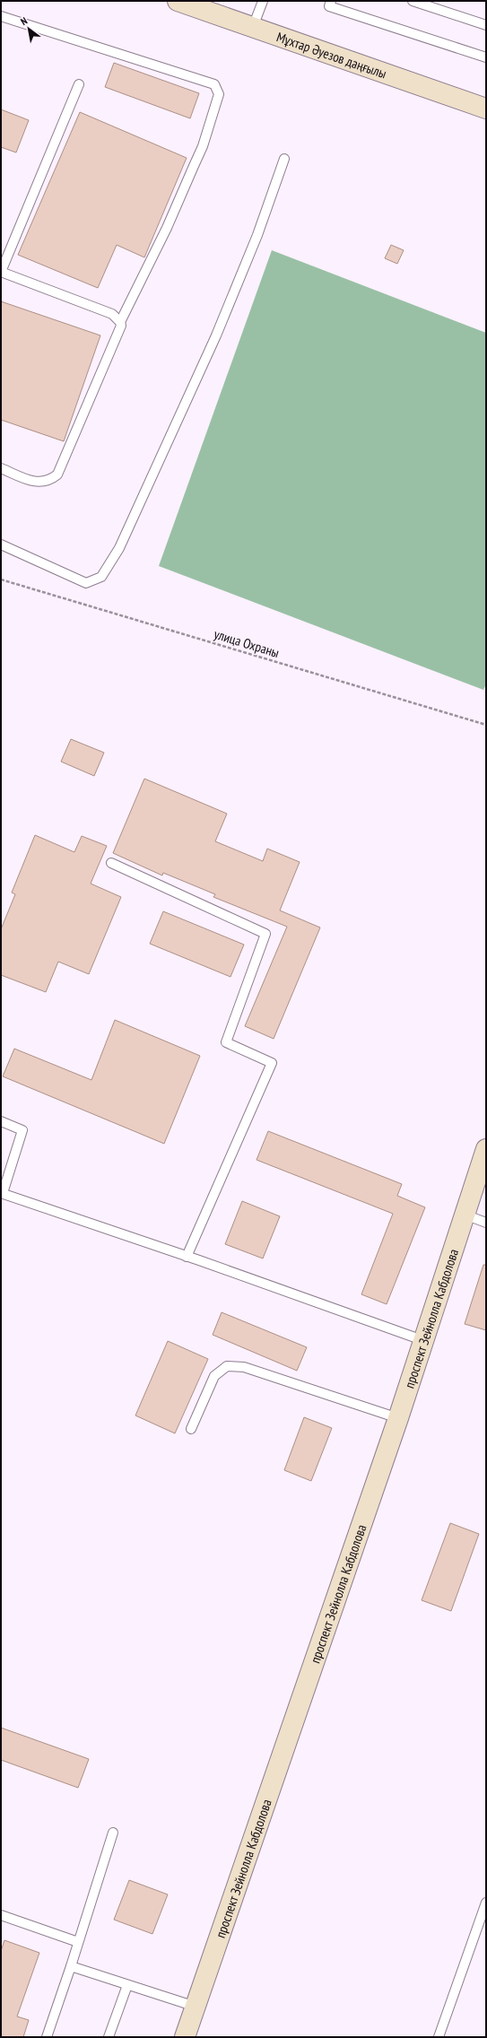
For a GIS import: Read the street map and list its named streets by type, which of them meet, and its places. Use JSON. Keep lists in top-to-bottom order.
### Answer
{
  "streets": {
    "main road": ["Мұхтар Әуезов даңғылы", "проспект Зейнолла Кабдолова"],
    "path": ["улица Охраны"]
  },
  "north": "top left"
}
